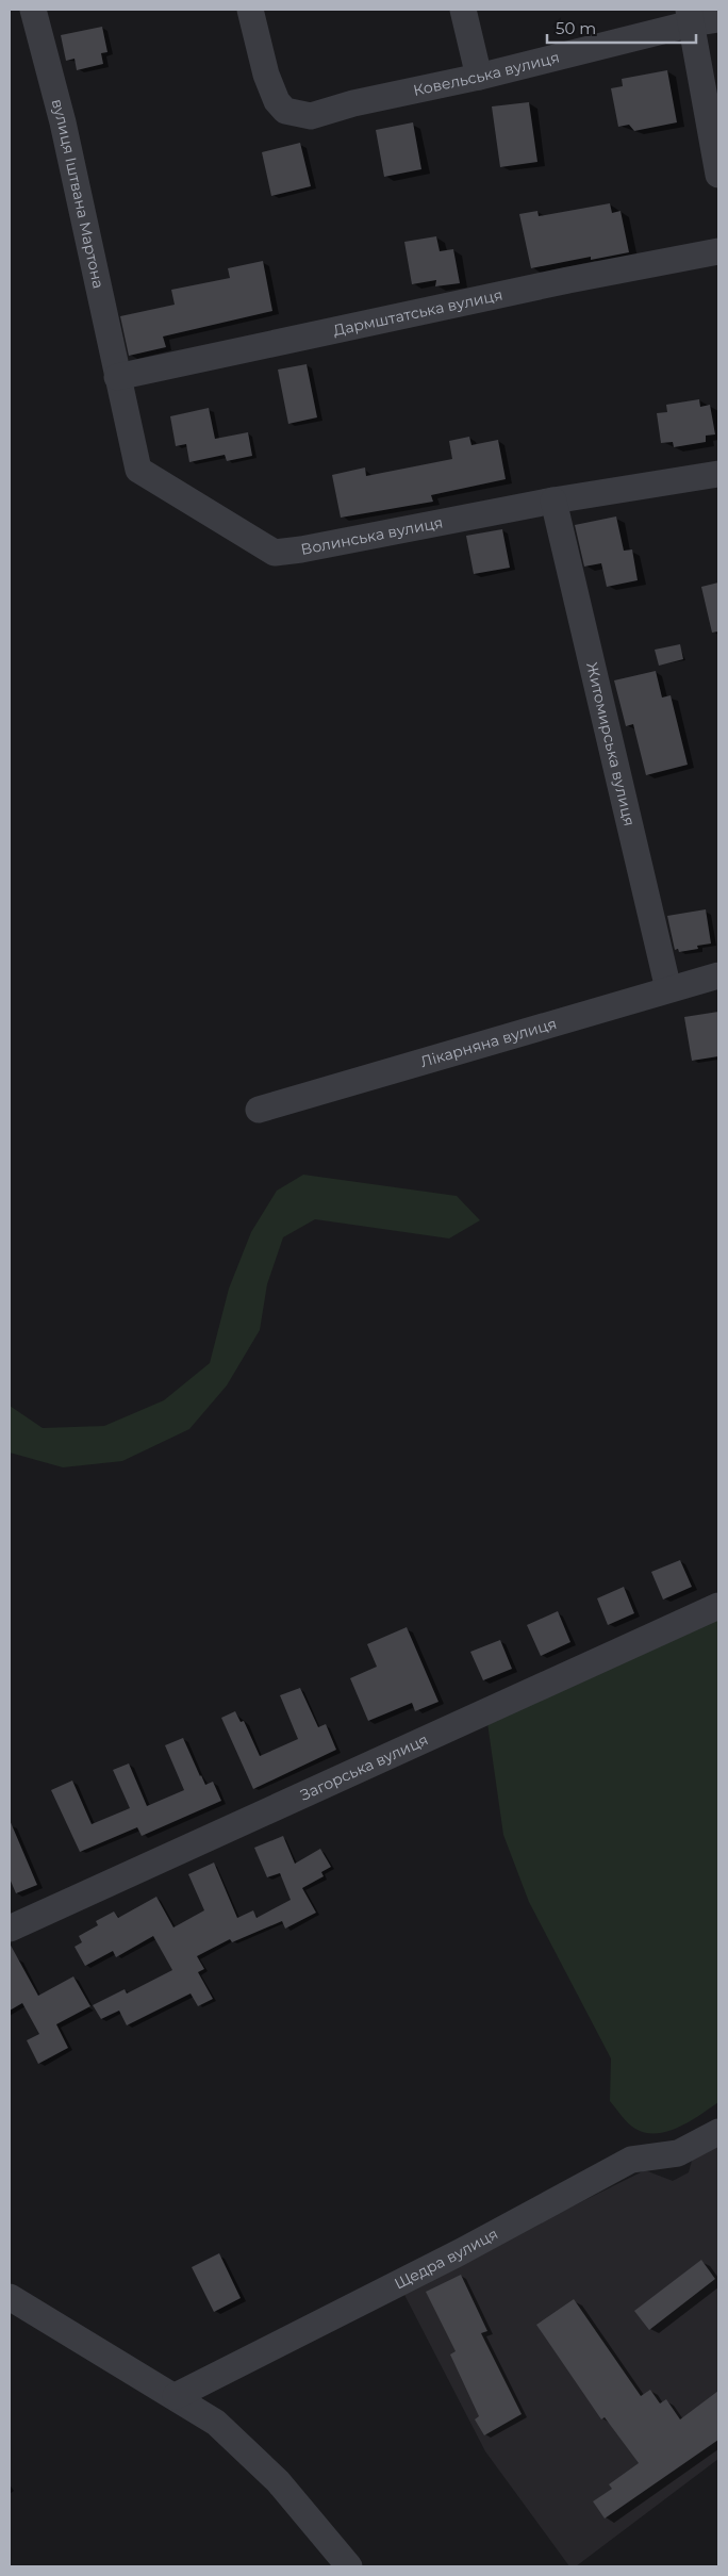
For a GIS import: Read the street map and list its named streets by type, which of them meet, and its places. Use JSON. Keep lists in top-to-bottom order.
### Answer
{
  "streets": {
    "street": [
      "Ковельська вулиця",
      "вулиця Іштвана Мартона",
      "Дармштатська вулиця",
      "Волинська вулиця",
      "Житомирська вулиця",
      "Лікарняна вулиця",
      "Загорська вулиця",
      "Щедра вулиця"
    ]
  },
  "crossings": [
    ["вулиця Іштвана Мартона", "Дармштатська вулиця"],
    ["вулиця Іштвана Мартона", "Волинська вулиця"],
    ["Дармштатська вулиця", "Волинська вулиця"],
    ["Волинська вулиця", "Житомирська вулиця"],
    ["Житомирська вулиця", "Лікарняна вулиця"]
  ],
  "scale_bar": "50 m"
}
